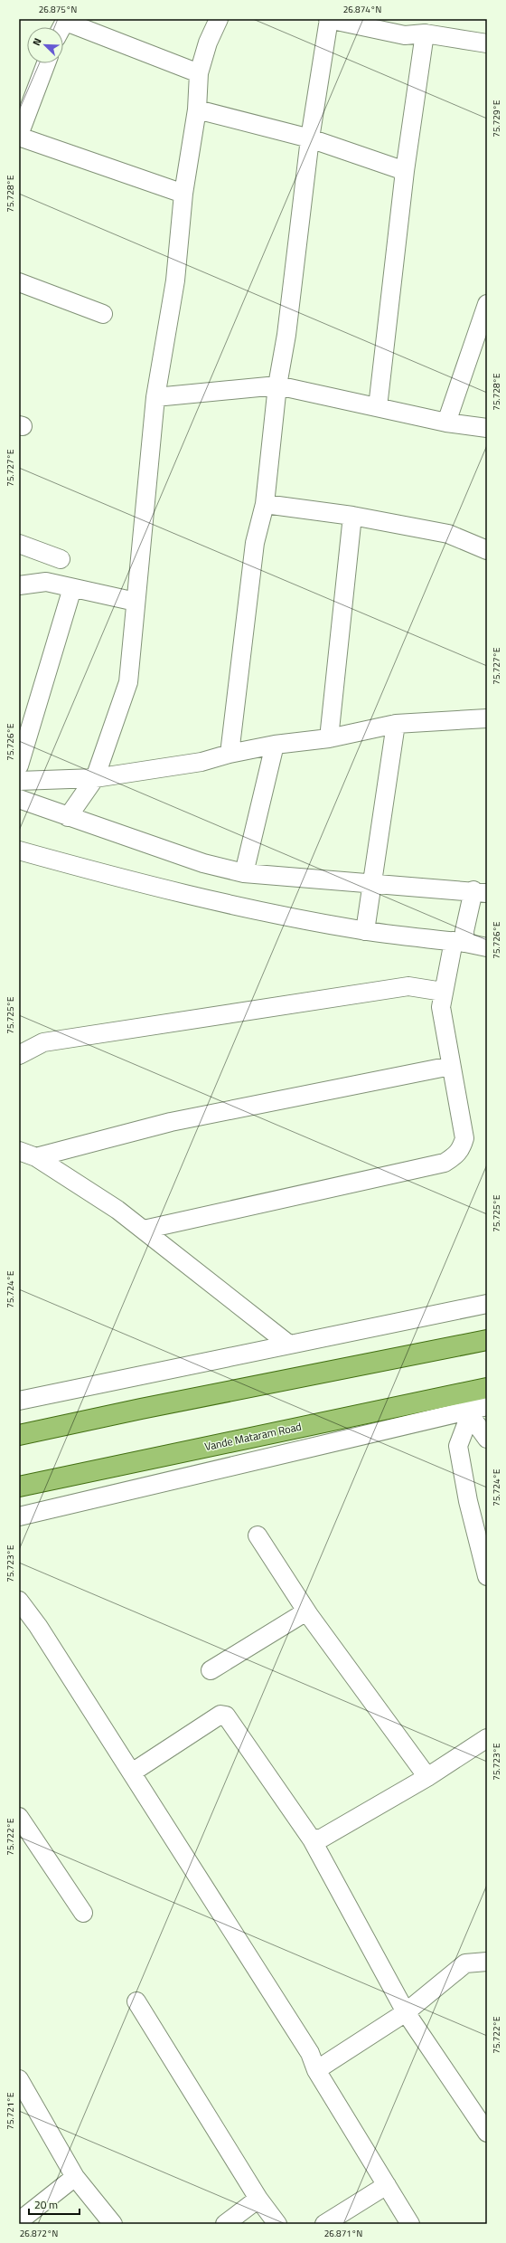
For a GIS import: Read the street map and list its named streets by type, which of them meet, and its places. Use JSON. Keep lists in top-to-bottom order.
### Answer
{
  "streets": {
    "main road": ["Vande Mataram Road"]
  },
  "scale_bar": "20 m",
  "north": "top left",
  "coordinates": [
    "26.875°N",
    "26.874°N",
    "75.729°E",
    "75.728°E",
    "75.727°E",
    "75.726°E",
    "75.725°E",
    "75.724°E",
    "75.723°E",
    "75.722°E",
    "75.721°E",
    "26.872°N",
    "26.871°N"
  ]
}
